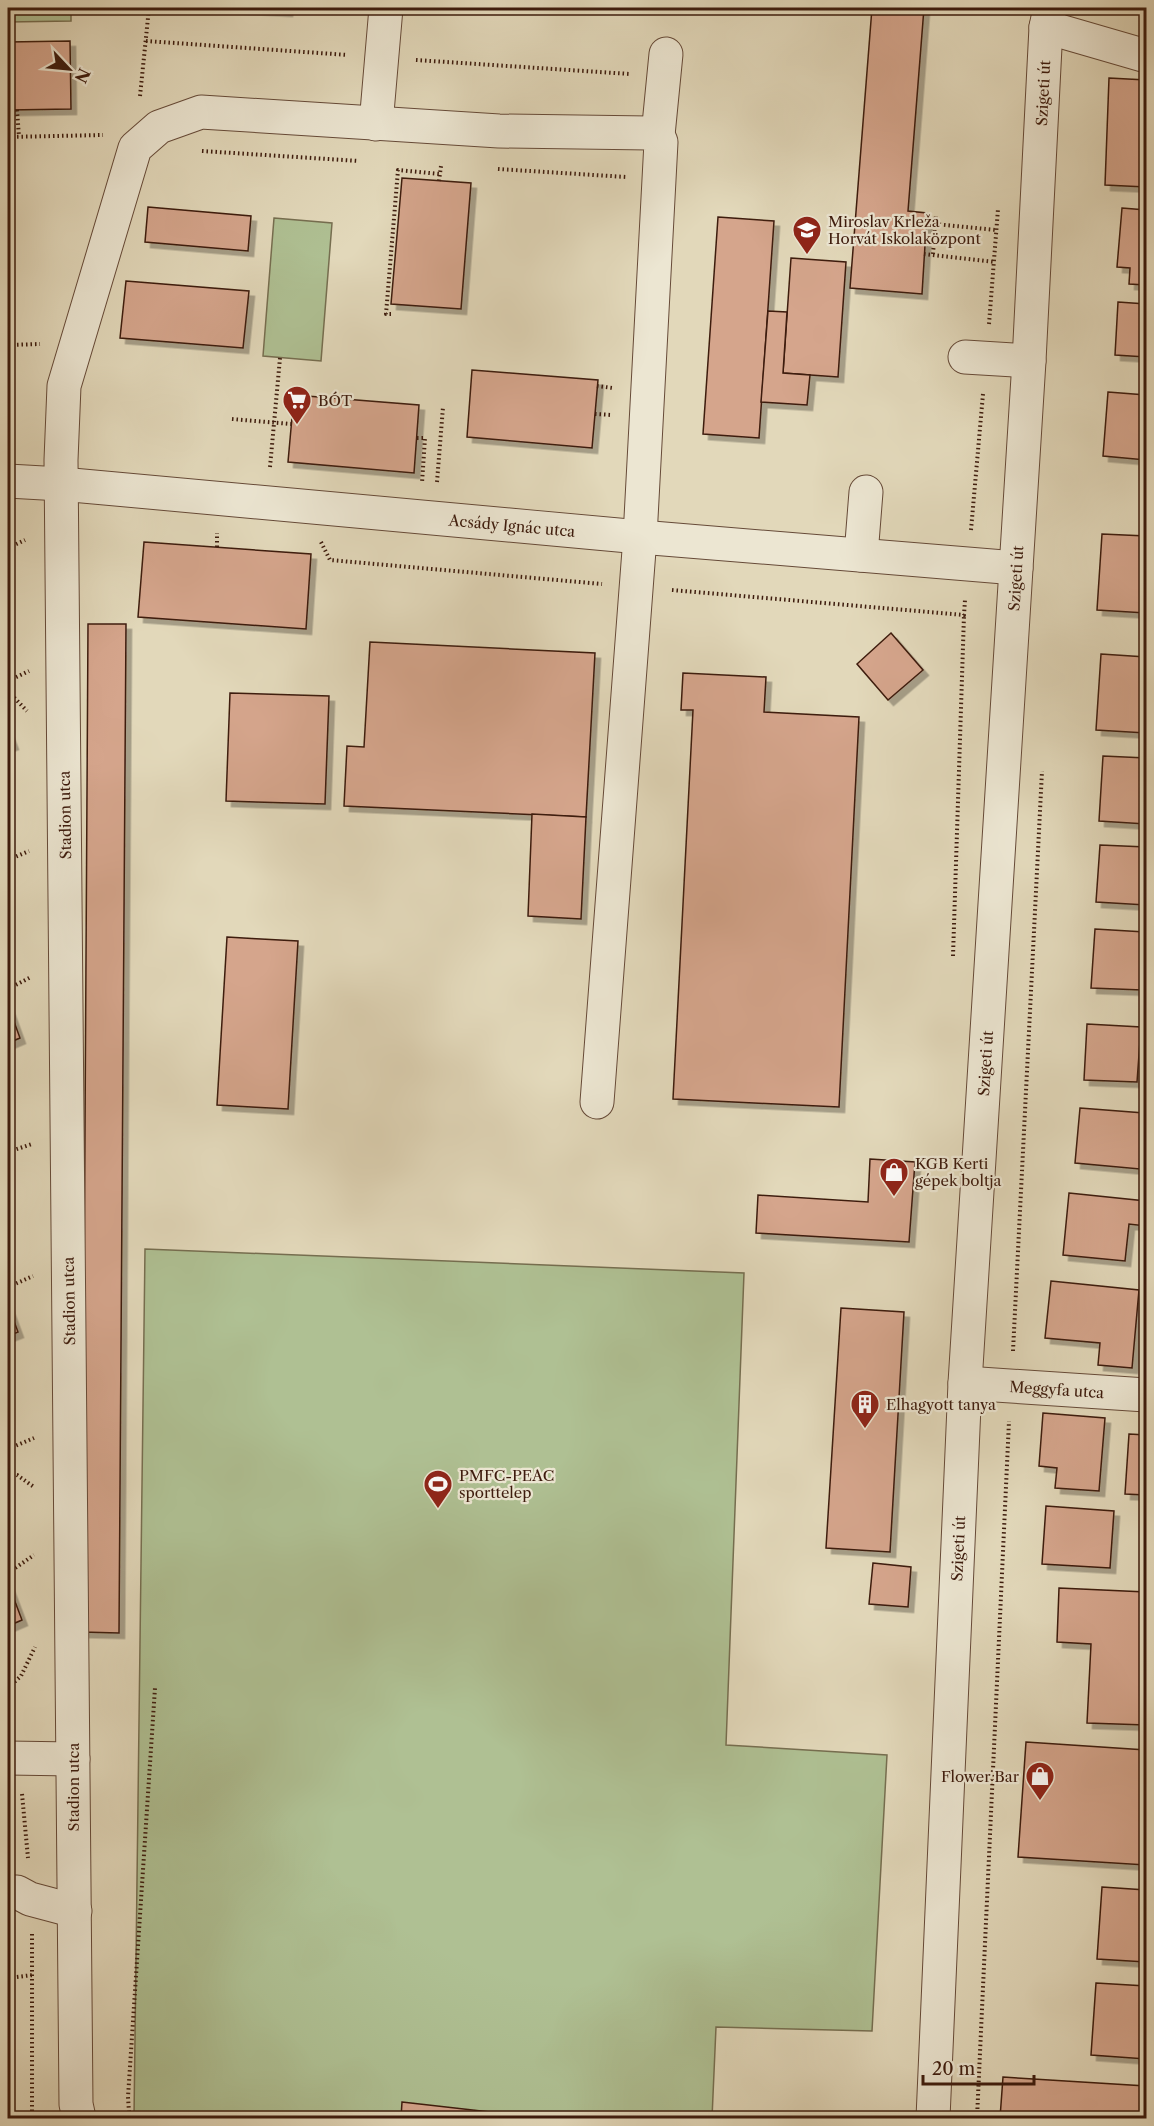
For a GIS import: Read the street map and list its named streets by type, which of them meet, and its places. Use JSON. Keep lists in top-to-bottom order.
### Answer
{
  "streets": {
    "street": [
      "Szigeti út",
      "Acsády Ignác utca",
      "Stadion utca",
      "Meggyfa utca"
    ]
  },
  "crossings": [
    ["Szigeti út", "Acsády Ignác utca"],
    ["Szigeti út", "Meggyfa utca"],
    ["Acsády Ignác utca", "Stadion utca"]
  ],
  "places": {
    "school or university": ["Miroslav Krleža Horvát Iskolaközpont"],
    "supermarket": ["BÓT"],
    "shop": ["KGB Kerti gépek boltja", "Flower Bar"],
    "building": ["Elhagyott tanya"],
    "sports": ["PMFC-PEAC sporttelep"]
  },
  "scale_bar": "20 m",
  "north": "bottom right"
}
